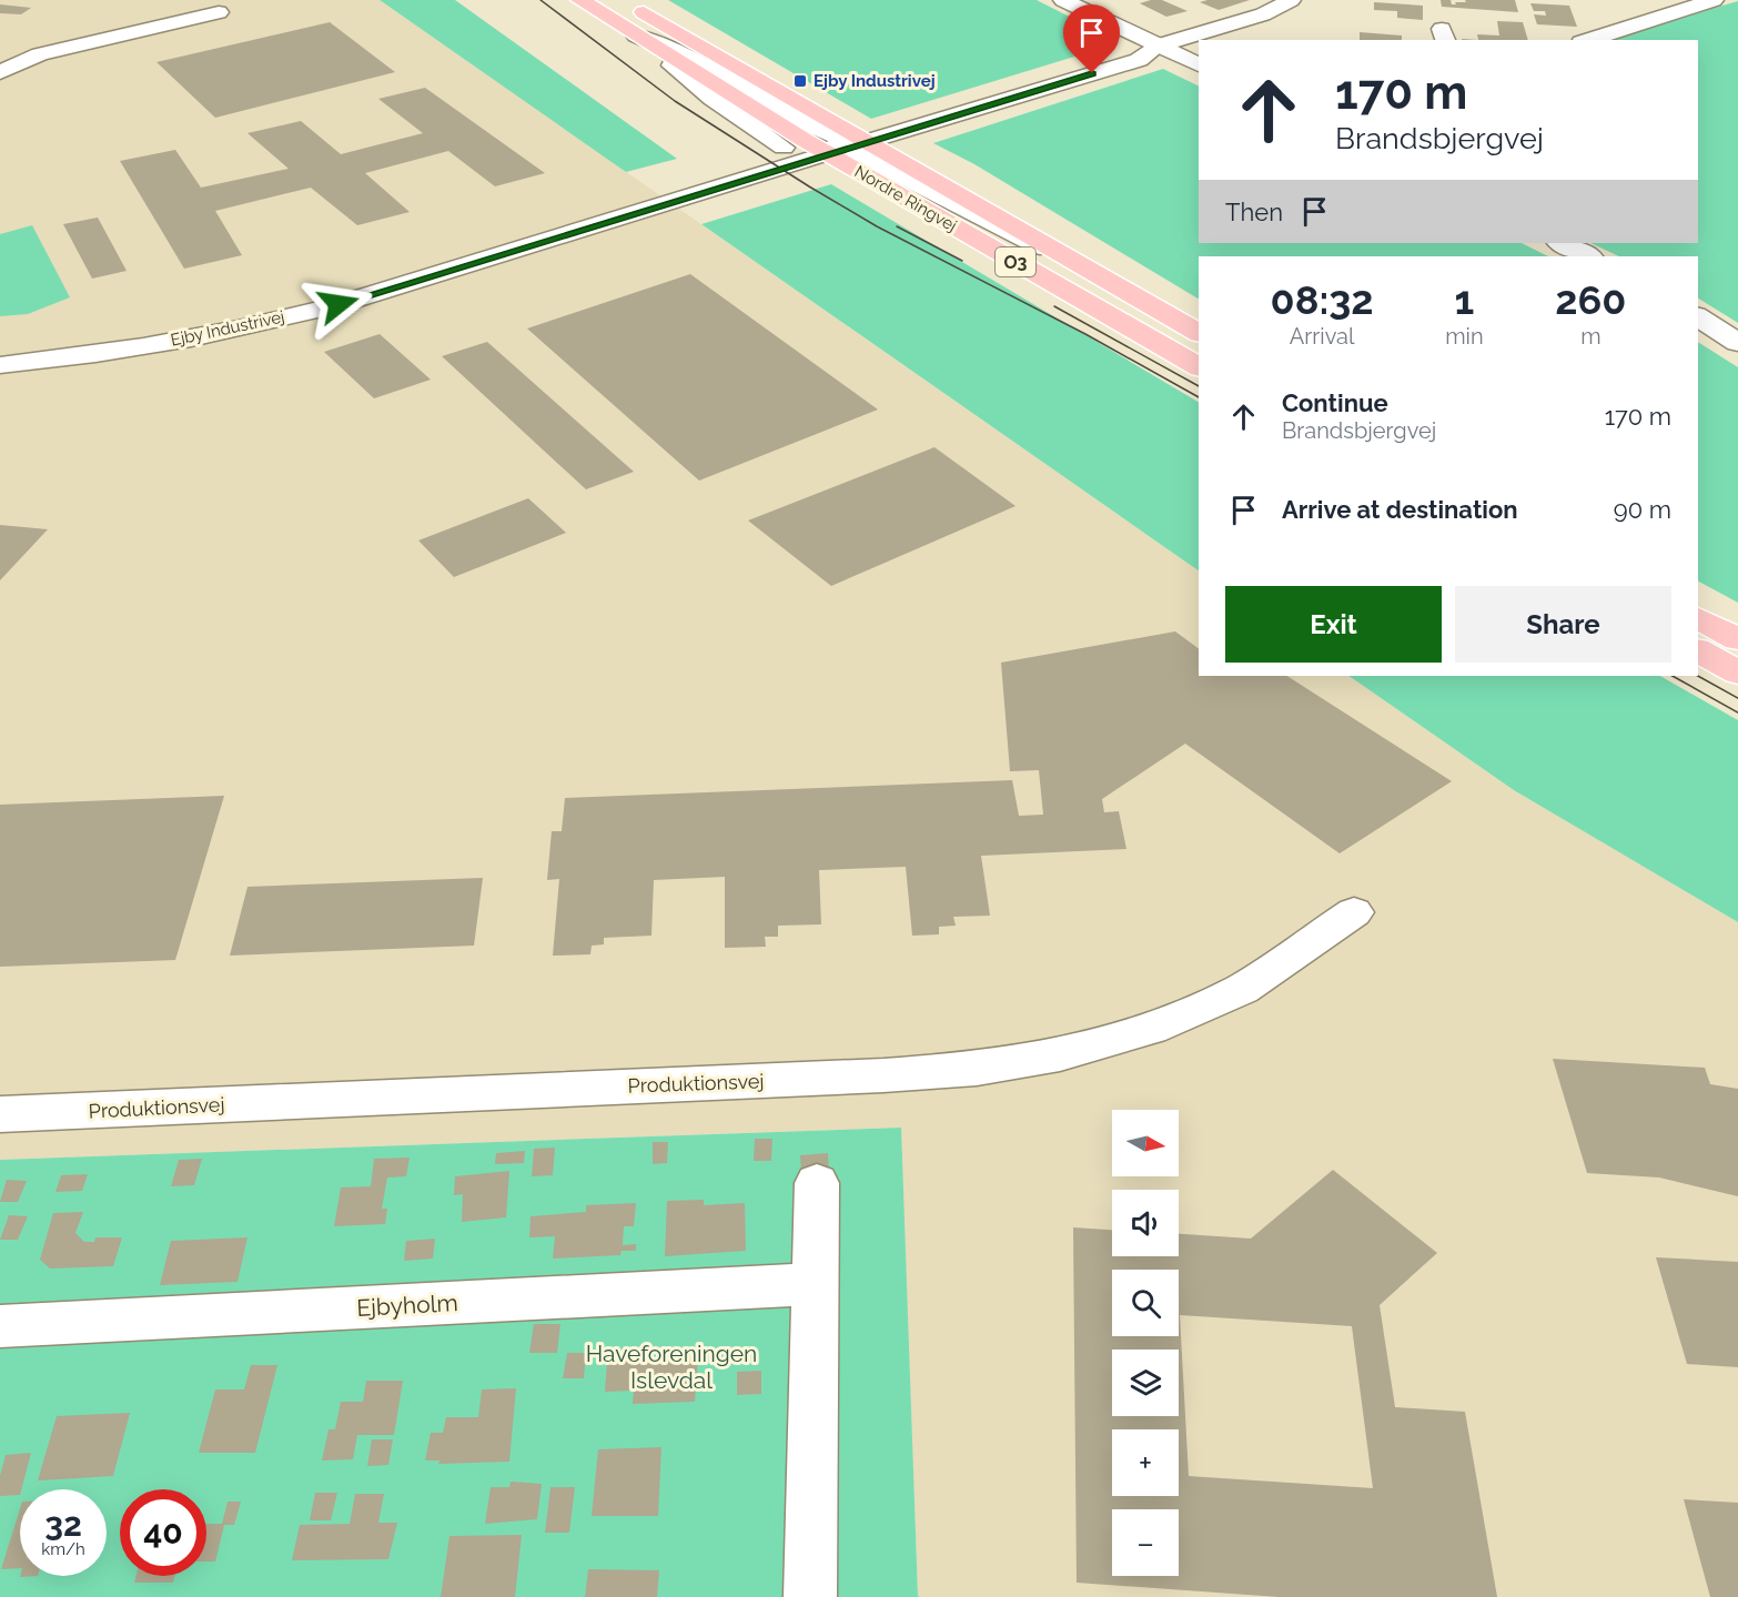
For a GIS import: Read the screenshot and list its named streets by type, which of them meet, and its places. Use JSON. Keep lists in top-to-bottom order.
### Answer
{
  "streets": {
    "main road": ["Nordre Ringvej", "O3"],
    "street": ["Ejby Industrivej", "Produktionsvej", "Ejbyholm"]
  },
  "crossings": [
    ["Nordre Ringvej", "Ejby Industrivej"]
  ],
  "parks": ["Haveforeningen Islevdal"],
  "places": {
    "transit": ["Ejby Industrivej"]
  },
  "north": "right",
  "page": {
    "turn": ["170 m", "Brandsbjergvej"],
    "then": "Then",
    "eta": [
      "08:32",
      "Arrival",
      "1",
      "min",
      "260",
      "m"
    ],
    "list": [
      {
        "name": "Continue",
        "note": "Brandsbjergvej",
        "value": "170 m"
      },
      {
        "name": "Arrive at destination",
        "value": "90 m"
      }
    ],
    "buttons": ["Exit", "Share"],
    "map_buttons": ["+", "−"],
    "speed": "32 km/h",
    "limit": "40"
  }
}
